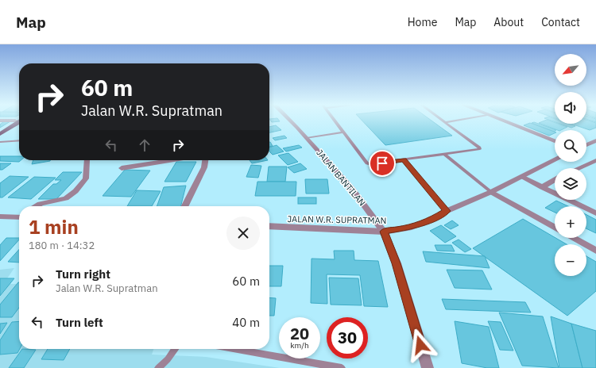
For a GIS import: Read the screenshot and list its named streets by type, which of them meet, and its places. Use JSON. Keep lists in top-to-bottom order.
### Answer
{
  "streets": {
    "street": ["JALAN BANTILAN", "JALAN W.R. SUPRATMAN"]
  },
  "crossings": [
    ["JALAN BANTILAN", "JALAN W.R. SUPRATMAN"]
  ],
  "north": "bottom left",
  "page": {
    "header": "Map",
    "nav": [
      "Home",
      "Map",
      "About",
      "Contact"
    ],
    "map_buttons": ["+", "−"],
    "turn": ["60 m", "Jalan W.R. Supratman"],
    "heading": ["1 min", "180 m · 14:32"],
    "list": [
      {
        "name": "Turn right",
        "note": "Jalan W.R. Supratman",
        "value": "60 m"
      },
      {
        "name": "Turn left",
        "value": "40 m"
      }
    ],
    "speed": "20 km/h",
    "limit": "30"
  }
}
